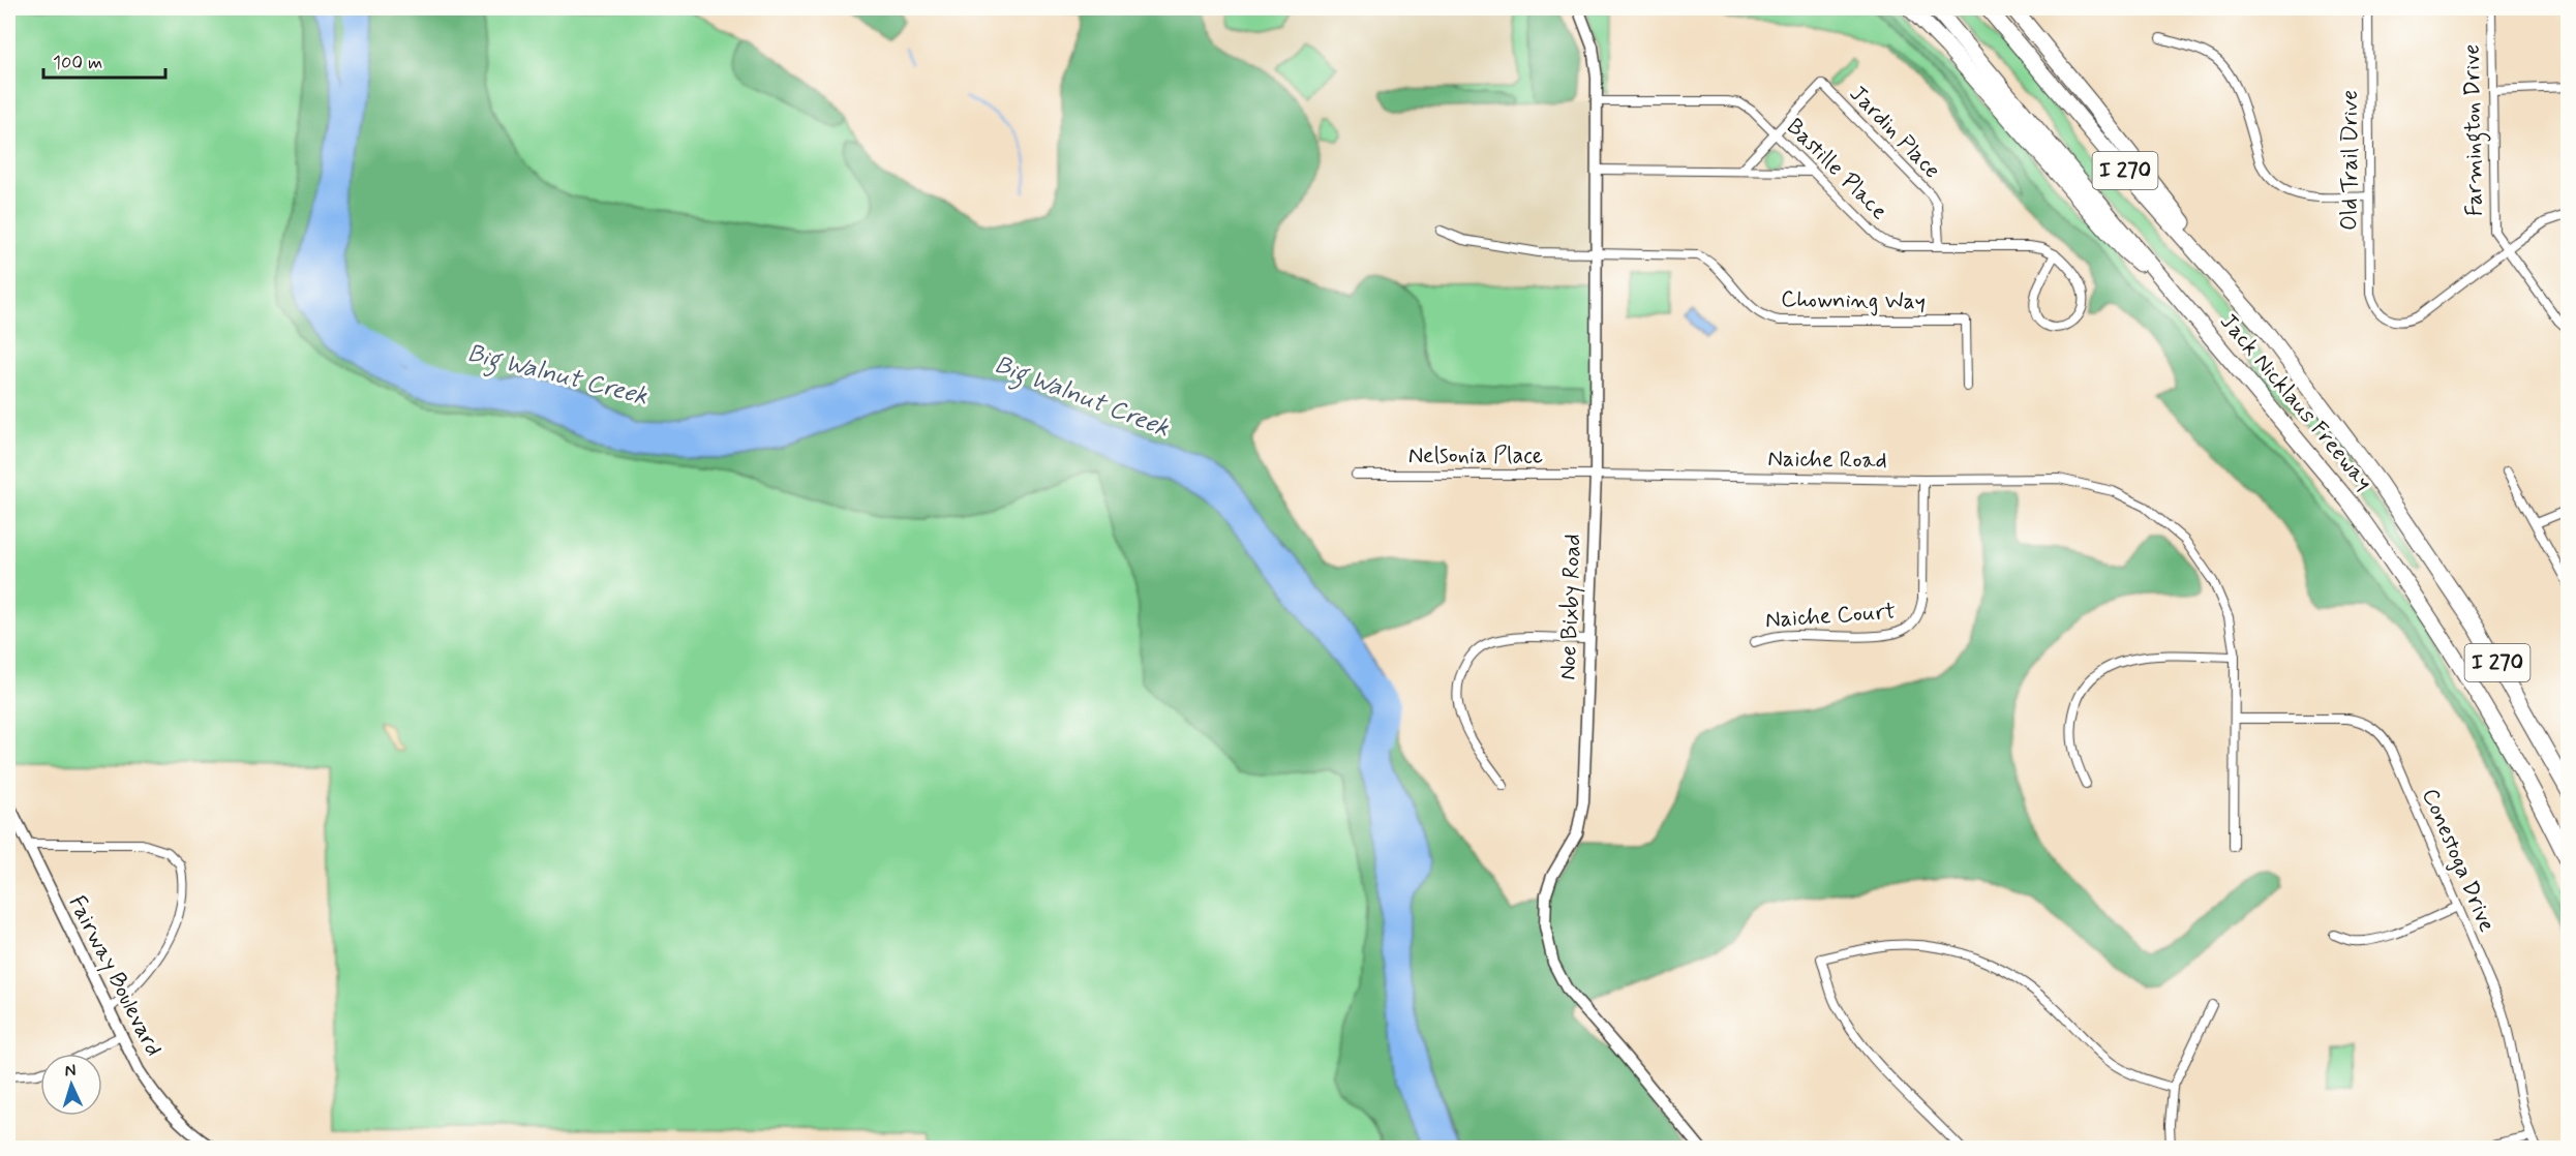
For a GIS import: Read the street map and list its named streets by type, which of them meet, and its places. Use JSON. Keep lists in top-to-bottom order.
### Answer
{
  "streets": {
    "highway": ["I 270", "Jack Nicklaus Freeway"],
    "street": [
      "Farmington Drive",
      "Jardin Place",
      "Old Trail Drive",
      "Bastille Place",
      "Chowning Way",
      "Nelsonia Place",
      "Naiche Road",
      "Noe Bixby Road",
      "Naiche Court",
      "Conestoga Drive",
      "Fairway Boulevard"
    ]
  },
  "crossings": [
    ["Farmington Drive", "Old Trail Drive"],
    ["Jardin Place", "Bastille Place"],
    ["Bastille Place", "Noe Bixby Road"],
    ["Chowning Way", "Noe Bixby Road"],
    ["Nelsonia Place", "Naiche Road"],
    ["Nelsonia Place", "Noe Bixby Road"],
    ["Naiche Road", "Noe Bixby Road"],
    ["Naiche Road", "Naiche Court"],
    ["Naiche Road", "Conestoga Drive"]
  ],
  "water": ["Big Walnut Creek"],
  "scale_bar": "100 m",
  "north": "top"
}
